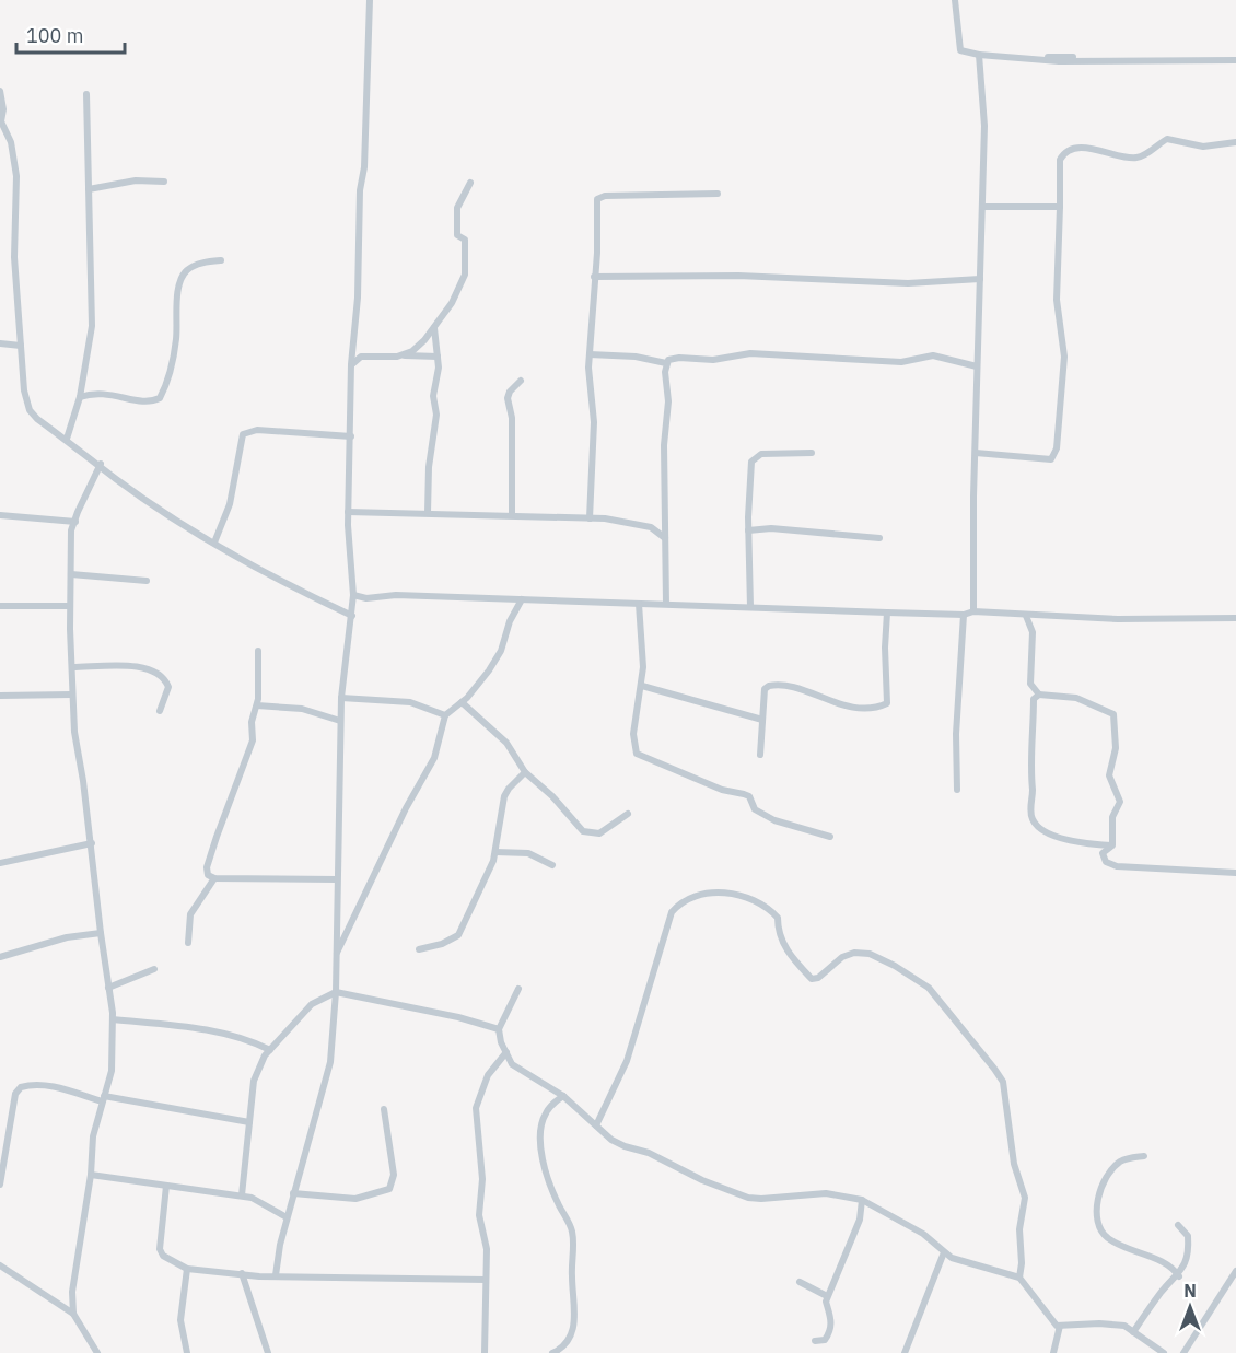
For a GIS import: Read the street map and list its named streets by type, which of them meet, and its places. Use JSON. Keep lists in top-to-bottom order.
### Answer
{
  "scale_bar": "100 m",
  "north": "top"
}
